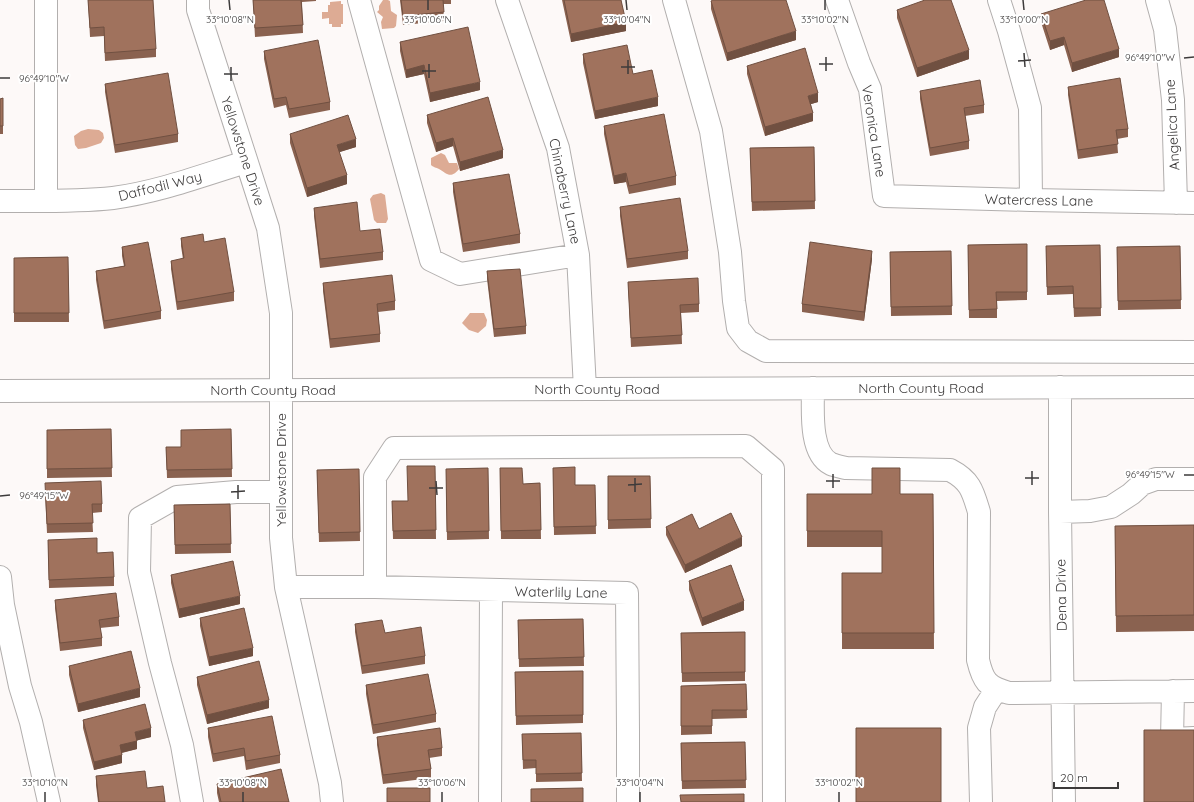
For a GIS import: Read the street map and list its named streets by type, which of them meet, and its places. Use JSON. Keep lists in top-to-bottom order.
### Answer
{
  "streets": {
    "street": [
      "Angelica Lane",
      "Veronica Lane",
      "Yellowstone Drive",
      "Daffodil Way",
      "Chinaberry Lane",
      "Watercress Lane",
      "North County Road",
      "Waterlily Lane",
      "Dena Drive"
    ]
  },
  "crossings": [
    ["Angelica Lane", "Watercress Lane"],
    ["Veronica Lane", "Watercress Lane"],
    ["Yellowstone Drive", "Daffodil Way"],
    ["Yellowstone Drive", "North County Road"],
    ["Yellowstone Drive", "Waterlily Lane"],
    ["Chinaberry Lane", "North County Road"],
    ["North County Road", "Dena Drive"]
  ],
  "scale_bar": "20 m",
  "coordinates": [
    "33°10'08\"N",
    "33°10'06\"N",
    "33°10'04\"N",
    "33°10'02\"N",
    "33°10'00\"N",
    "96°49'10\"W",
    "96°49'15\"W",
    "33°10'10\"N"
  ]
}
